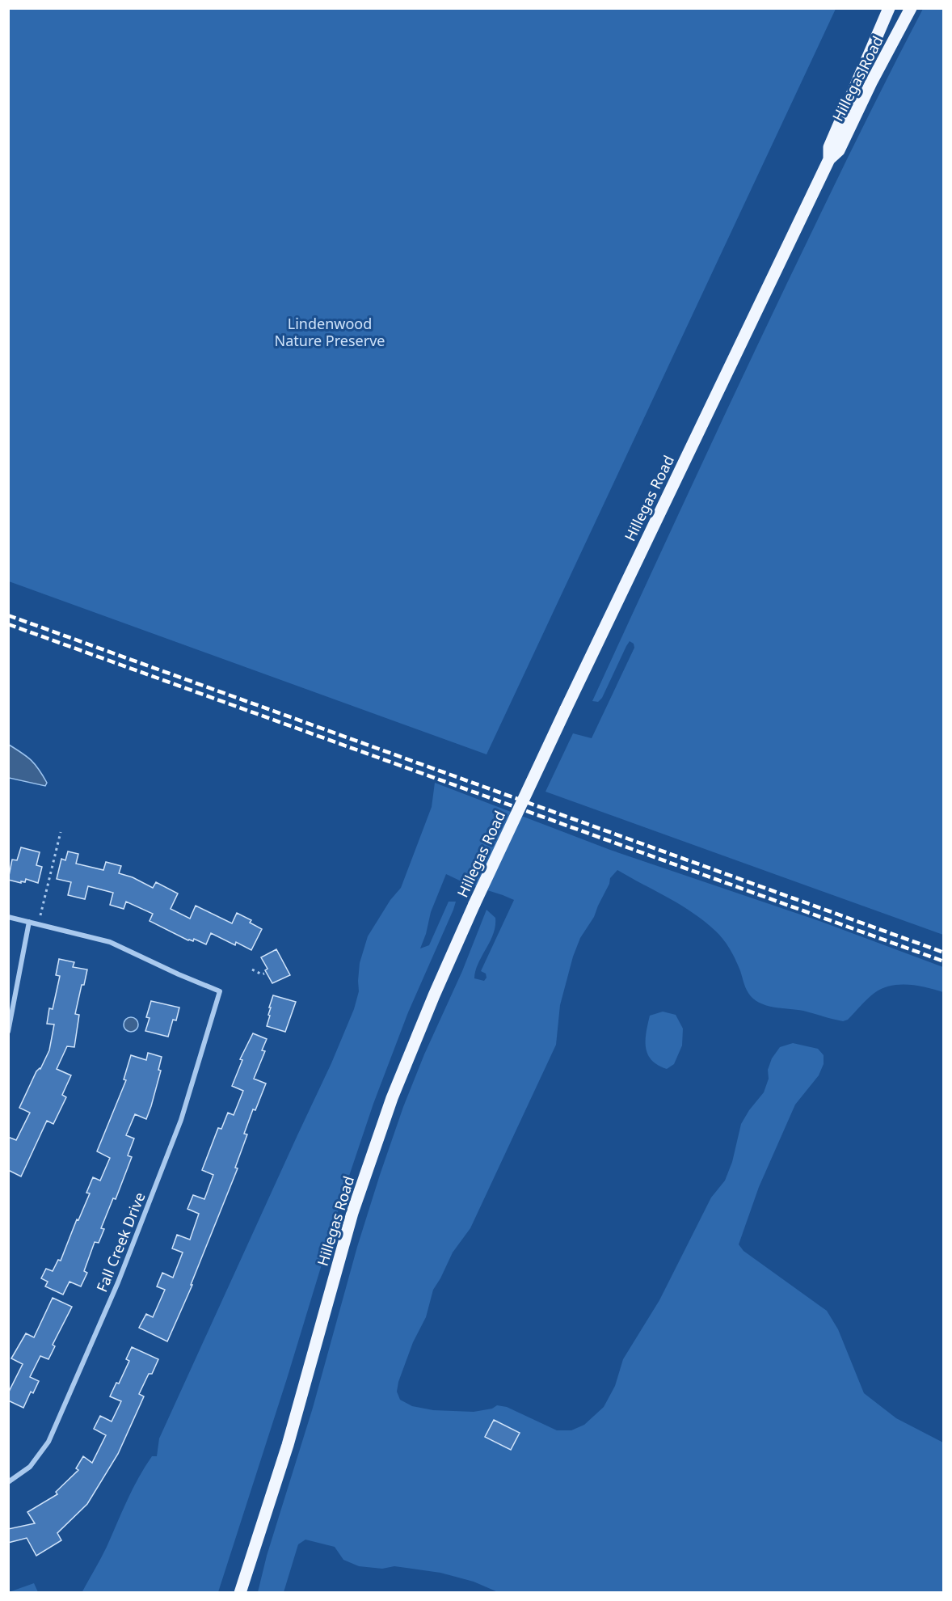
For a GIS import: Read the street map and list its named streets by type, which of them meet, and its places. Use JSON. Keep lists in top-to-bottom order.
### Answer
{
  "streets": {
    "main road": ["Hillegas Road"],
    "street": ["Fall Creek Drive"]
  },
  "parks": ["Lindenwood Nature Preserve"]
}
